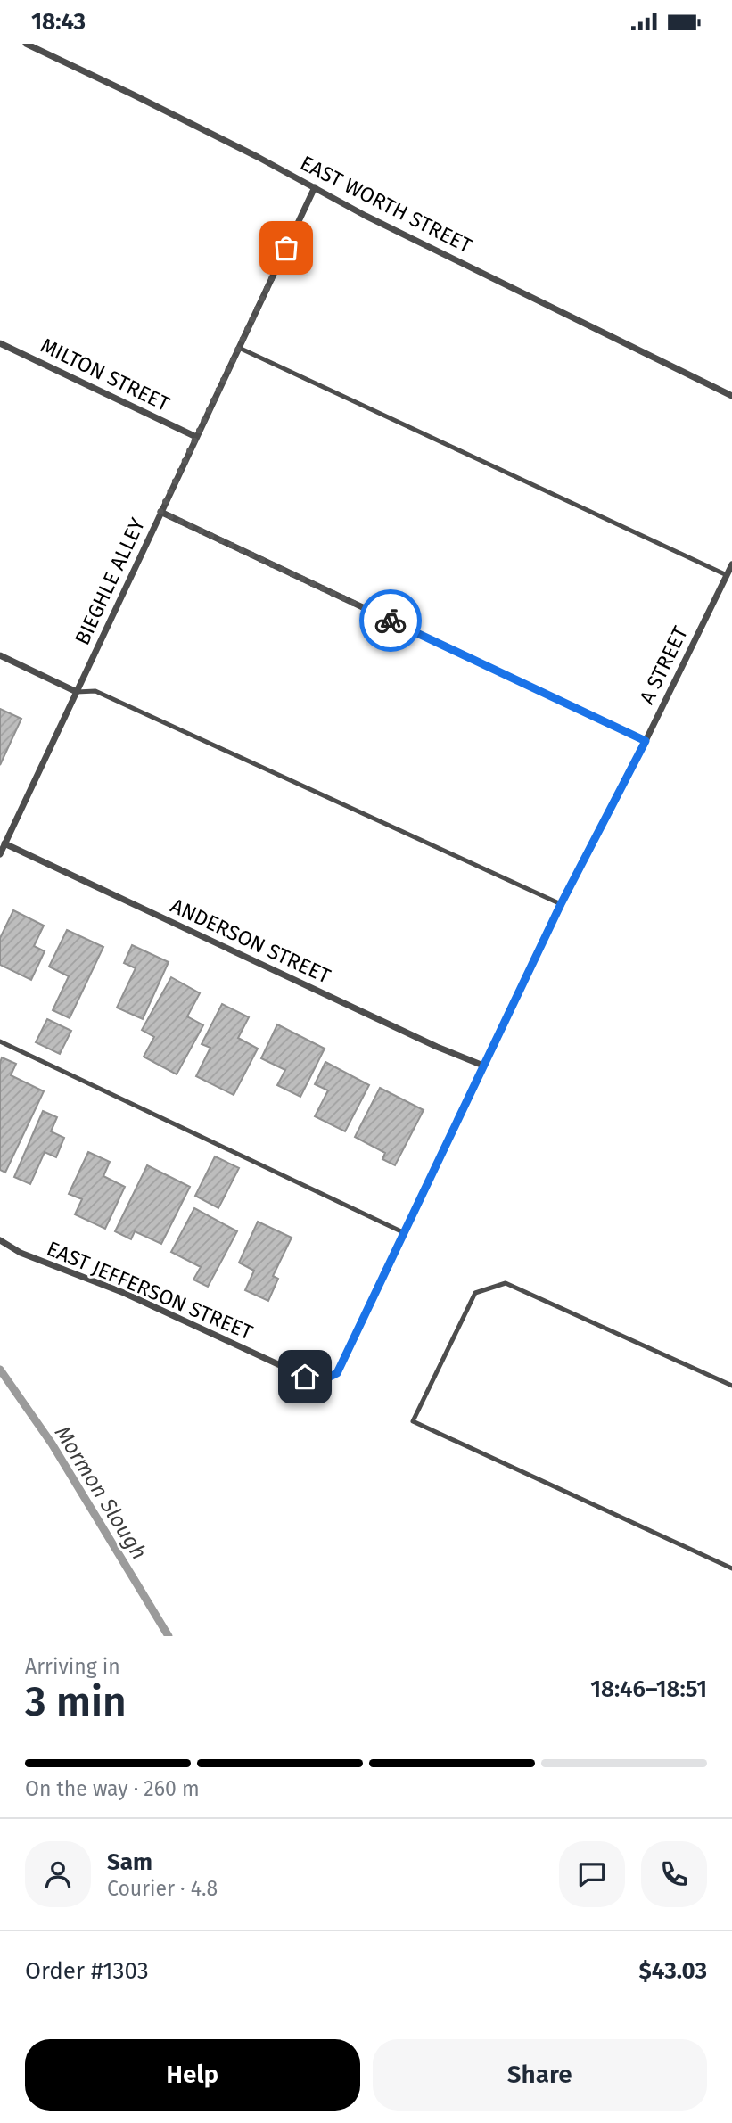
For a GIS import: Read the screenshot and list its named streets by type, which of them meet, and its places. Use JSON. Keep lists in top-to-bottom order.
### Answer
{
  "streets": {
    "street": [
      "EAST WORTH STREET",
      "MILTON STREET",
      "BIEGHLE ALLEY",
      "A STREET",
      "ANDERSON STREET",
      "EAST JEFFERSON STREET"
    ]
  },
  "crossings": [
    ["EAST WORTH STREET", "BIEGHLE ALLEY"],
    ["MILTON STREET", "BIEGHLE ALLEY"],
    ["BIEGHLE ALLEY", "ANDERSON STREET"],
    ["A STREET", "ANDERSON STREET"],
    ["A STREET", "EAST JEFFERSON STREET"]
  ],
  "water": ["Mormon Slough"],
  "page": {
    "status": "18:43",
    "heading": ["3 min", "Arriving in", "18:46–18:51"],
    "panel": [
      "Sam",
      "Courier · 4.8",
      "Order #1303",
      "$43.03"
    ],
    "bar": "On the way · 260 m",
    "buttons": ["Help", "Share"]
  }
}
